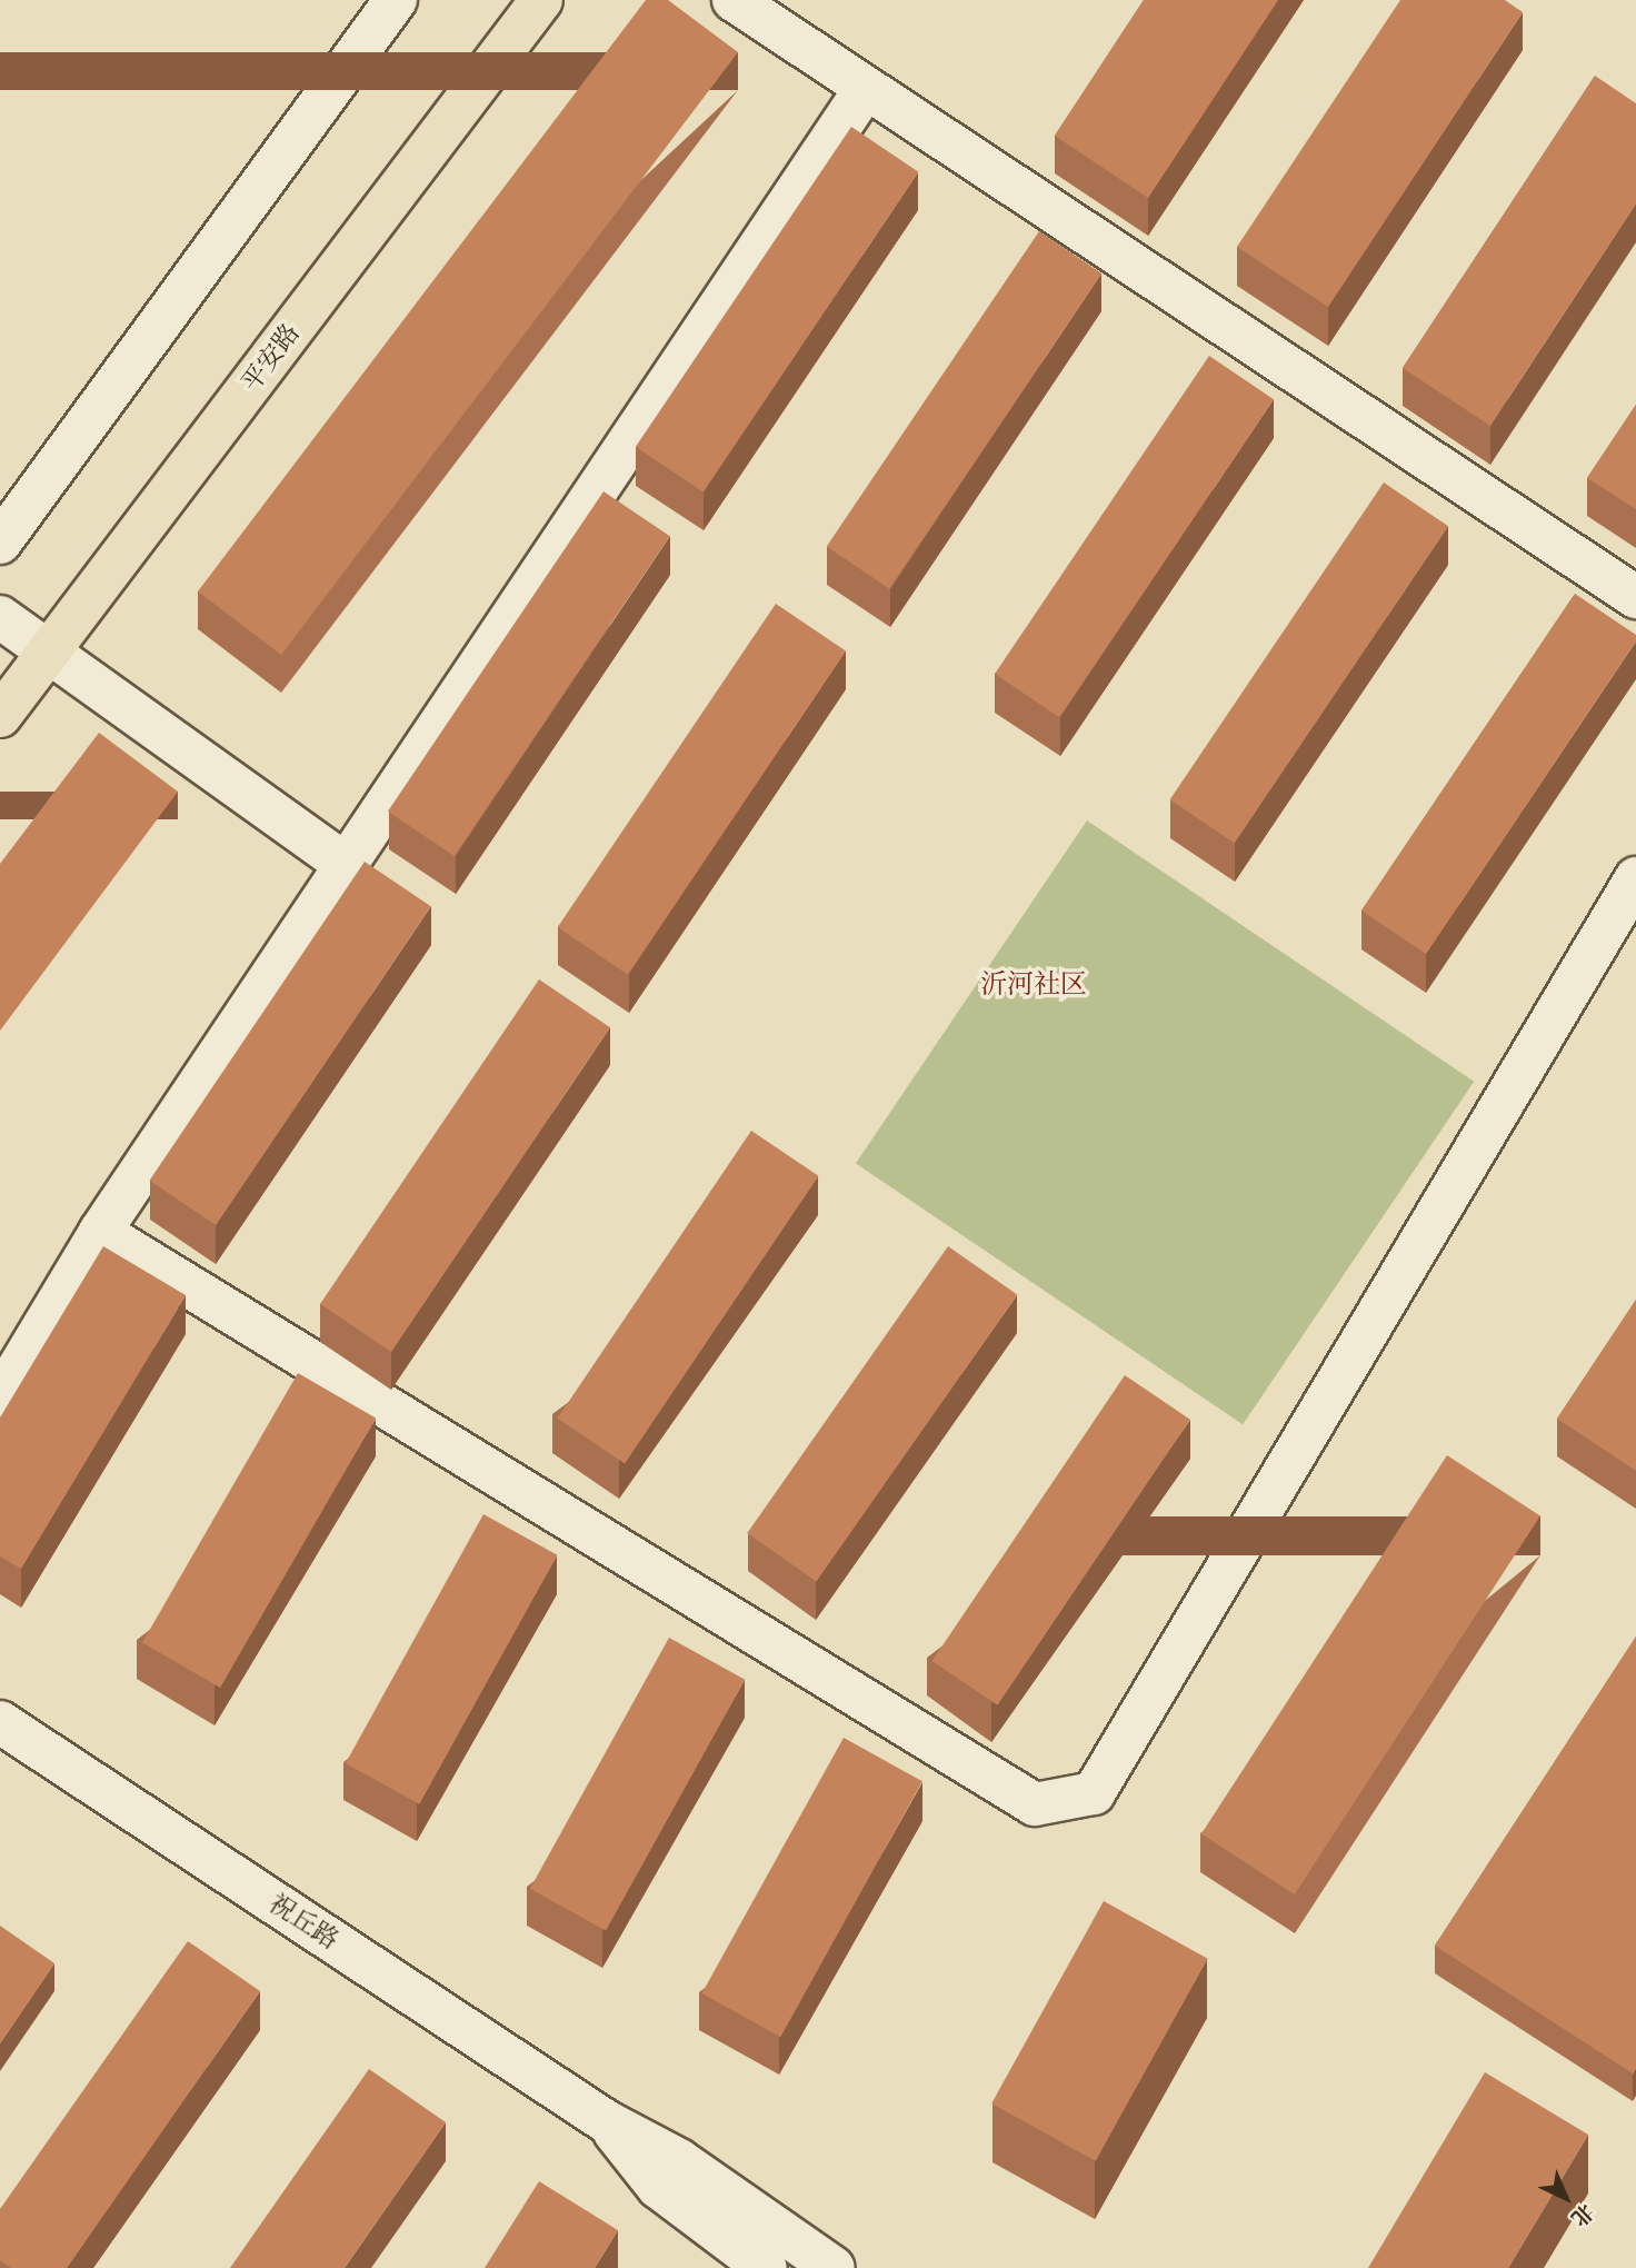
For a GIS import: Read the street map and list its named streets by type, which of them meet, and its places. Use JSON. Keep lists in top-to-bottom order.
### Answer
{
  "streets": {
    "main road": ["平安路"],
    "street": ["祝丘路"]
  },
  "districts": ["沂河社区"],
  "north": "bottom right"
}
